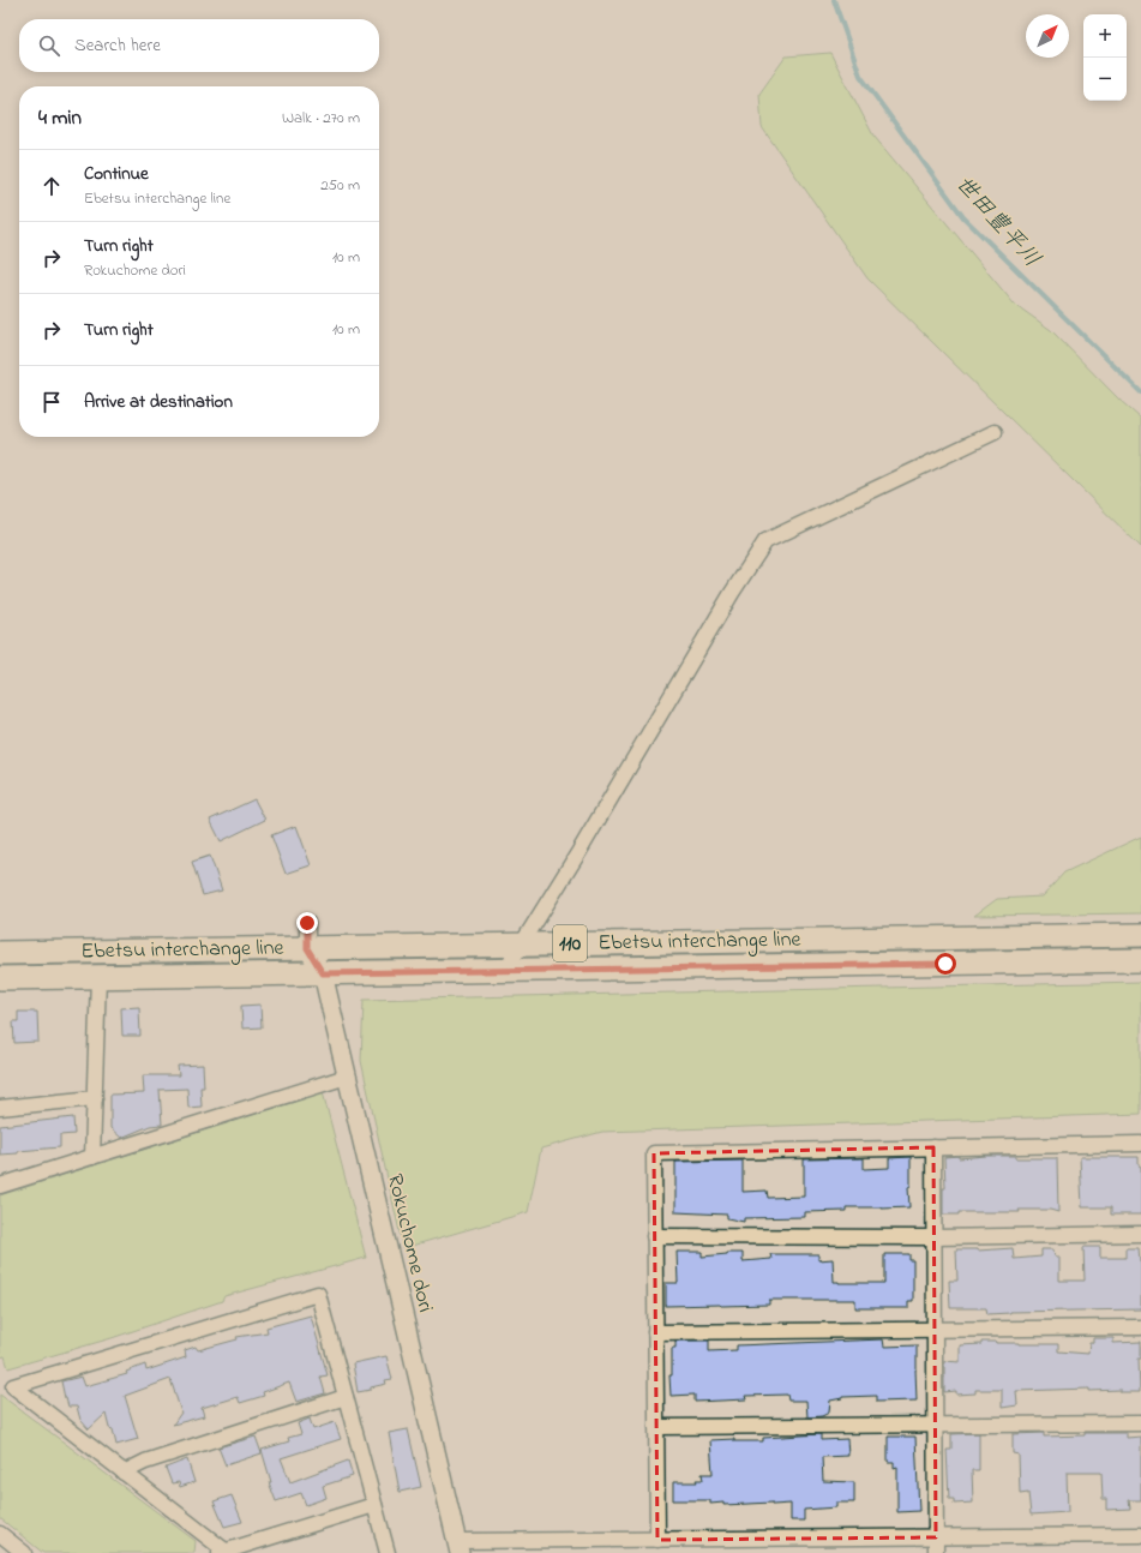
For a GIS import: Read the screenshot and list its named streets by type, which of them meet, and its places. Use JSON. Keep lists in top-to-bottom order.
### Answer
{
  "streets": {
    "main road": ["Ebetsu interchange line", "110"],
    "street": ["Rokuchome dori"]
  },
  "crossings": [
    ["Ebetsu interchange line", "Rokuchome dori"]
  ],
  "water": ["世田豊平川"],
  "north": "top right",
  "page": {
    "map_buttons": ["+", "−"],
    "search": "Search here",
    "heading": ["4 min", "Walk · 270 m"],
    "list": [
      ["Continue", "Ebetsu interchange line", "250 m"],
      ["Turn right", "Rokuchome dori", "10 m"],
      ["Turn right", "10 m"],
      "Arrive at destination"
    ]
  }
}
